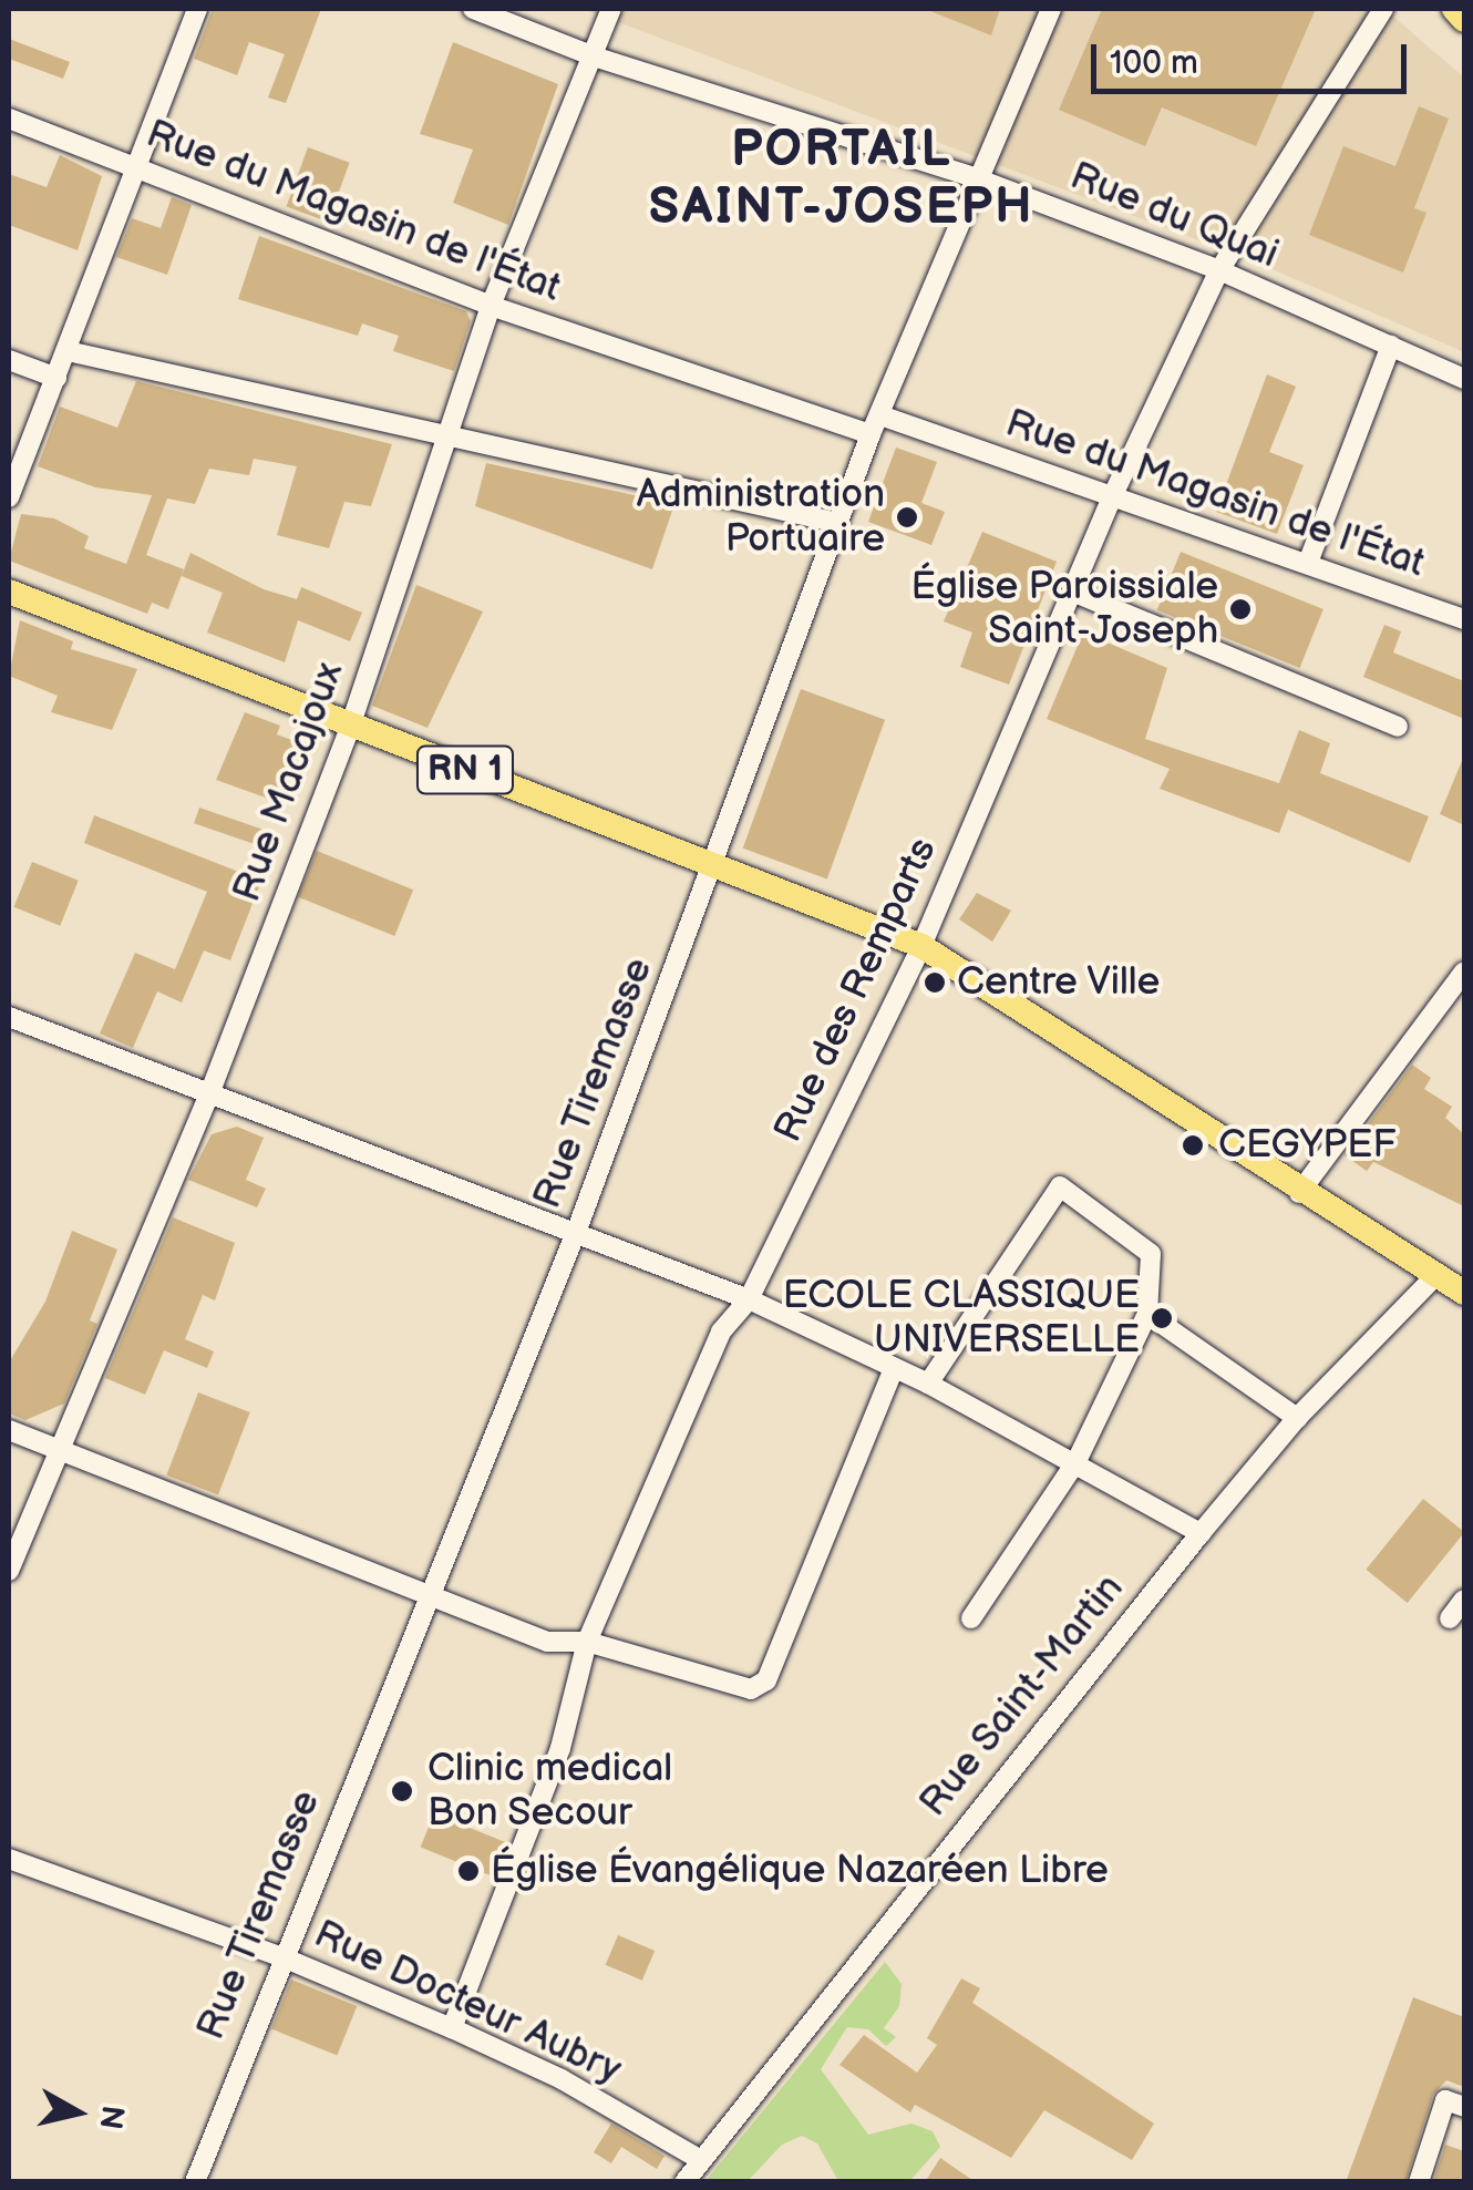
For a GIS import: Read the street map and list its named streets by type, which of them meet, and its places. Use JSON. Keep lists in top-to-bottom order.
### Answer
{
  "streets": {
    "main road": ["RN 1"],
    "street": [
      "Rue du Magasin de l'État",
      "Rue du Quai",
      "Rue Macajoux",
      "Rue des Remparts",
      "Rue Tiremasse",
      "Rue Saint-Martin",
      "Rue Docteur Aubry"
    ]
  },
  "crossings": [
    ["Rue du Magasin de l'État", "Rue Macajoux"],
    ["Rue du Magasin de l'État", "Rue des Remparts"],
    ["Rue du Magasin de l'État", "Rue Tiremasse"],
    ["Rue du Quai", "Rue Macajoux"],
    ["Rue du Quai", "Rue des Remparts"],
    ["Rue du Quai", "Rue Tiremasse"],
    ["RN 1", "Rue Macajoux"],
    ["RN 1", "Rue des Remparts"],
    ["RN 1", "Rue Tiremasse"],
    ["RN 1", "Rue Saint-Martin"],
    ["Rue des Remparts", "Rue Docteur Aubry"],
    ["Rue Tiremasse", "Rue Docteur Aubry"],
    ["Rue Saint-Martin", "Rue Docteur Aubry"]
  ],
  "districts": ["PORTAIL SAINT-JOSEPH"],
  "places": [
    "Administration Portuaire",
    "Église Paroissiale Saint-Joseph",
    "Centre Ville",
    "CEGYPEF",
    "ECOLE CLASSIQUE UNIVERSELLE",
    "Clinic medical Bon Secour",
    "Église Évangélique Nazaréen Libre"
  ],
  "scale_bar": "100 m",
  "north": "right"
}
